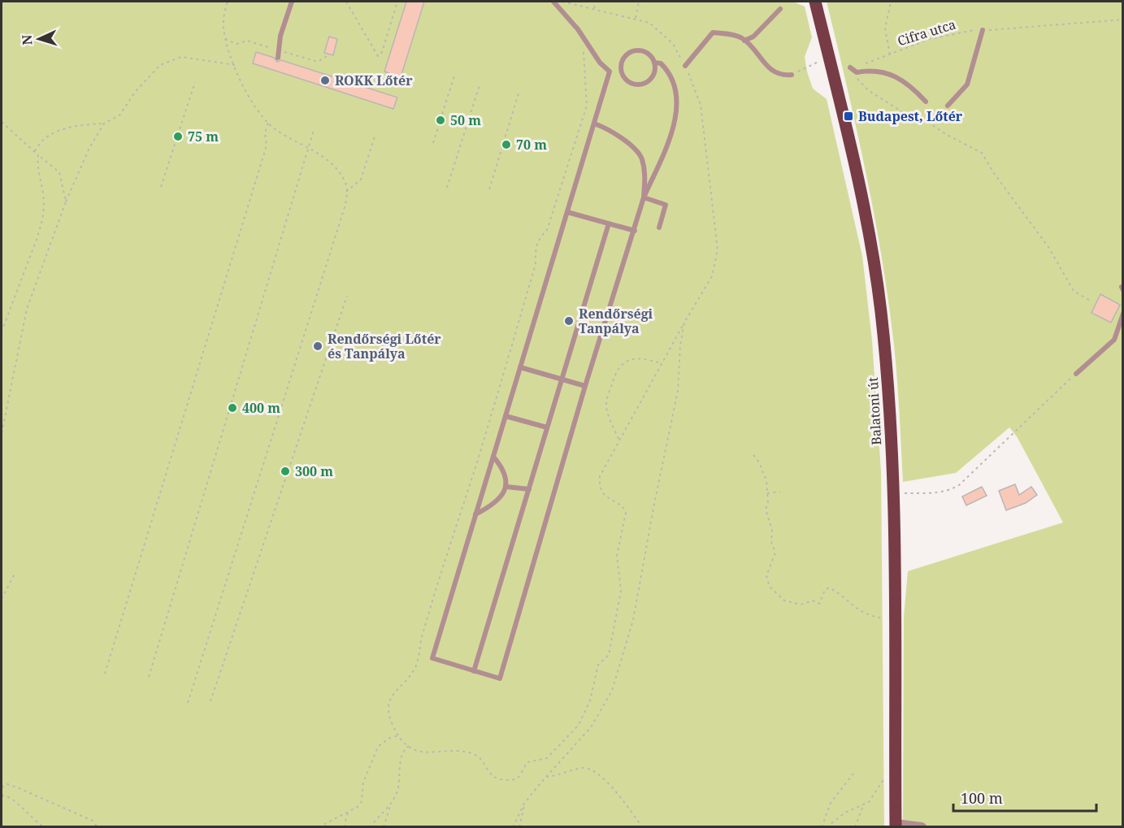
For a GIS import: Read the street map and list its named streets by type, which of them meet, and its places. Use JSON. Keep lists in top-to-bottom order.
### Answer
{
  "streets": {
    "main road": ["Balatoni út"],
    "path": ["Cifra utca"]
  },
  "places": {
    "other": [
      "ROKK Lőtér",
      "50 m",
      "75 m",
      "70 m",
      "Rendőrségi Tanpálya",
      "Rendőrségi Lőtér és Tanpálya",
      "400 m",
      "300 m"
    ],
    "transit": ["Budapest, Lőtér"]
  },
  "scale_bar": "100 m",
  "north": "left"
}
